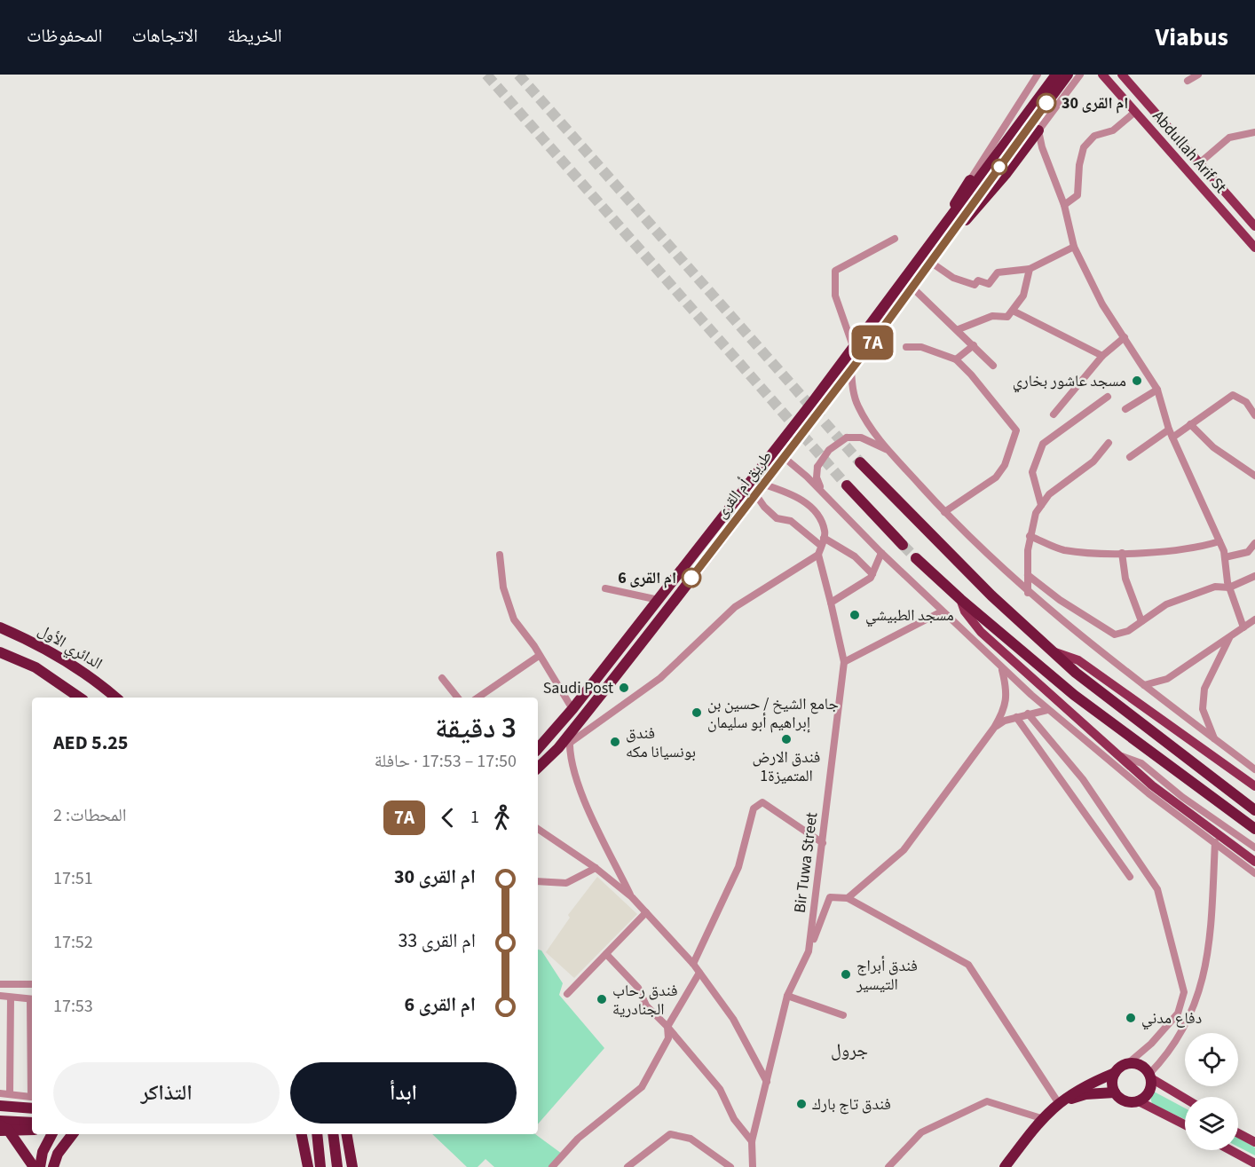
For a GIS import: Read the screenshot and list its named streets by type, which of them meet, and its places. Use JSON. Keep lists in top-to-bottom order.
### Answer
{
  "streets": {
    "highway": ["طريق أم القرى", "الدائري الأول"],
    "main road": ["Abdullah Arif St"],
    "street": ["Bir Tuwa Street"]
  },
  "districts": ["جرول"],
  "places": [
    "ام القرى 30",
    "مسجد عاشور بخاري",
    "ام القرى 6",
    "مسجد الطبيشي",
    "Saudi Post",
    "جامع الشيخ / حسين بن إبراهيم أبو سليمان",
    "فندق الارض المتميزة1",
    "فندق بونسيانا مكه",
    "فندق أبراج التيسير",
    "فندق رحاب الجنادرية",
    "دفاع مدني",
    "فندق تاج بارك"
  ],
  "lines": ["bus line 7A"],
  "page": {
    "header": "Viabus",
    "nav": ["الخريطة", "الاتجاهات", "المحفوظات"],
    "on_map": "7A",
    "heading": ["3 دقيقة", "17:50 – 17:53 · حافلة", "AED 5.25"],
    "legs": ["1", "7A", "المحطات: 2"],
    "list": [
      {
        "name": "ام القرى 30",
        "value": "17:51"
      },
      {
        "name": "ام القرى 33",
        "value": "17:52"
      },
      {
        "name": "ام القرى 6",
        "value": "17:53"
      }
    ],
    "buttons": ["ابدأ", "التذاكر"]
  }
}
